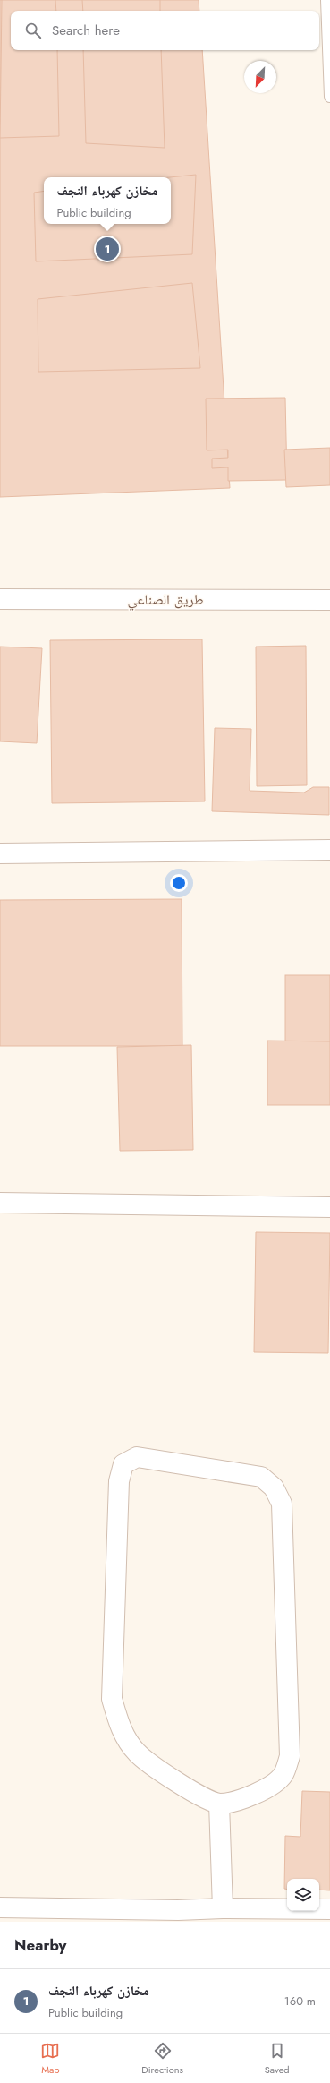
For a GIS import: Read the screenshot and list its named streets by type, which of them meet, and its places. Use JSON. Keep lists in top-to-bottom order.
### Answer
{
  "streets": {
    "street": ["طريق الصناعي"]
  },
  "north": "bottom left",
  "page": {
    "search": "Search here",
    "popup": ["مخازن كهرباء النجف", "Public building"],
    "pins": "1",
    "heading": "Nearby",
    "list": [
      {
        "mark": "1",
        "name": "مخازن كهرباء النجف",
        "note": "Public building",
        "value": "160 m"
      }
    ],
    "nav": ["Map", "Directions", "Saved"]
  }
}
